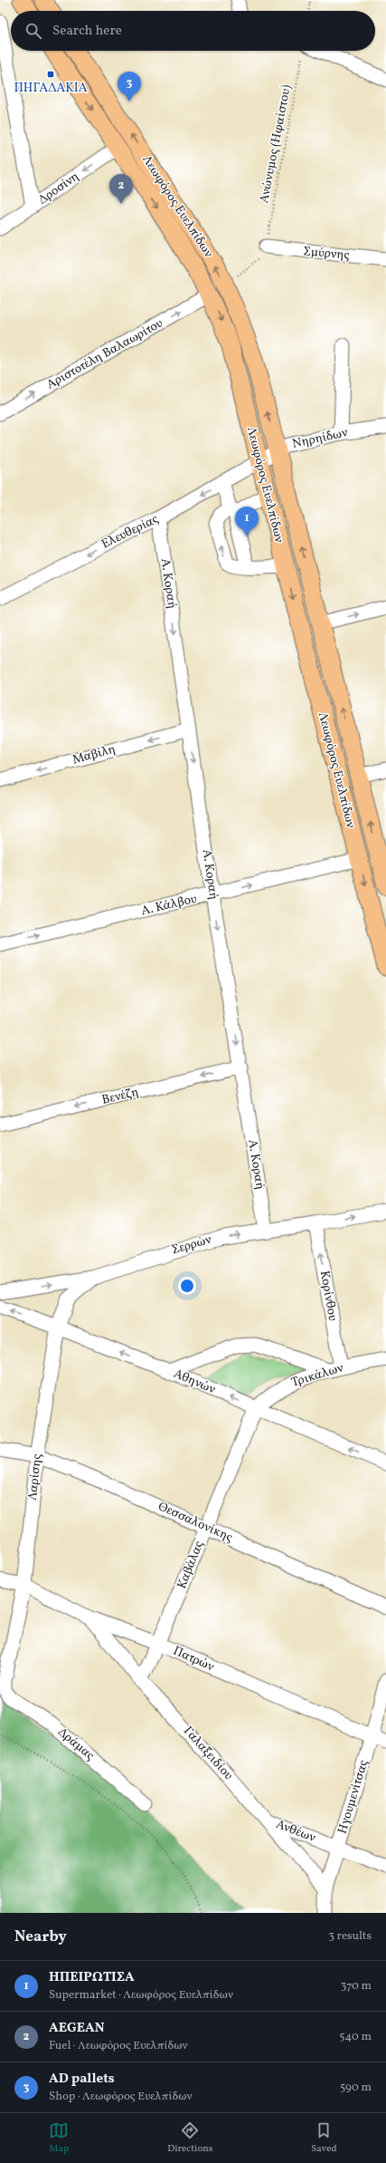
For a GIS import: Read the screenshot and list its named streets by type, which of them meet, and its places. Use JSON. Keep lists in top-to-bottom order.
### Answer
{
  "streets": {
    "main road": ["Λεωφόρος Ευελπίδων"],
    "street": [
      "Δροσίνη",
      "Σμύρνης",
      "Αριστοτέλη Βαλαωρίτου",
      "Νηρηίδων",
      "Ελευθερίας",
      "Α. Κοραή",
      "Μαβίλη",
      "A. Κάλβου",
      "Βενέζη",
      "Σερρών",
      "Κορίνθου",
      "Τρικάλων",
      "Αθηνών",
      "Λαρίσης",
      "Θεσσαλονίκης",
      "Καβάλας",
      "Πατρών",
      "Δράμας",
      "Γαλαξειδίου",
      "Ηγουμενίτσας",
      "Ανθέων"
    ],
    "path": ["Ανώνυμος (Ηφαίστου)"]
  },
  "crossings": [
    ["Ανώνυμος (Ηφαίστου)", "Σμύρνης"],
    ["Δροσίνη", "Λεωφόρος Ευελπίδων"],
    ["Λεωφόρος Ευελπίδων", "Αριστοτέλη Βαλαωρίτου"],
    ["Λεωφόρος Ευελπίδων", "Νηρηίδων"],
    ["Λεωφόρος Ευελπίδων", "Ελευθερίας"],
    ["Λεωφόρος Ευελπίδων", "A. Κάλβου"],
    ["Νηρηίδων", "Ελευθερίας"],
    ["Ελευθερίας", "Α. Κοραή"],
    ["Α. Κοραή", "Μαβίλη"],
    ["Α. Κοραή", "A. Κάλβου"],
    ["Α. Κοραή", "Βενέζη"],
    ["Α. Κοραή", "Σερρών"],
    ["Σερρών", "Κορίνθου"],
    ["Σερρών", "Λαρίσης"],
    ["Κορίνθου", "Τρικάλων"],
    ["Τρικάλων", "Αθηνών"],
    ["Τρικάλων", "Καβάλας"],
    ["Αθηνών", "Λαρίσης"],
    ["Αθηνών", "Καβάλας"],
    ["Λαρίσης", "Θεσσαλονίκης"],
    ["Λαρίσης", "Πατρών"],
    ["Λαρίσης", "Δράμας"],
    ["Θεσσαλονίκης", "Καβάλας"],
    ["Καβάλας", "Πατρών"],
    ["Καβάλας", "Γαλαξειδίου"],
    ["Πατρών", "Γαλαξειδίου"],
    ["Πατρών", "Ηγουμενίτσας"],
    ["Γαλαξειδίου", "Ηγουμενίτσας"],
    ["Γαλαξειδίου", "Ανθέων"],
    ["Ηγουμενίτσας", "Ανθέων"]
  ],
  "one_way": [
    "Δροσίνη",
    "Αριστοτέλη Βαλαωρίτου",
    "Ελευθερίας",
    "Α. Κοραή",
    "Μαβίλη",
    "A. Κάλβου",
    "Βενέζη",
    "Κορίνθου",
    "Αθηνών"
  ],
  "places": {
    "transit": ["ΠΗΓΑΔΑΚΙΑ"]
  },
  "page": {
    "search": "Search here",
    "pins": ["3", "2", "1"],
    "heading": ["Nearby", "3 results"],
    "list": [
      {
        "mark": "1",
        "name": "ΗΠΕΙΡΩΤΙΣΑ",
        "note": "Supermarket · Λεωφόρος Ευελπίδων",
        "value": "370 m"
      },
      {
        "mark": "2",
        "name": "AEGEAN",
        "note": "Fuel · Λεωφόρος Ευελπίδων",
        "value": "540 m"
      },
      {
        "mark": "3",
        "name": "AD pallets",
        "note": "Shop · Λεωφόρος Ευελπίδων",
        "value": "590 m"
      }
    ],
    "nav": ["Map", "Directions", "Saved"]
  }
}
